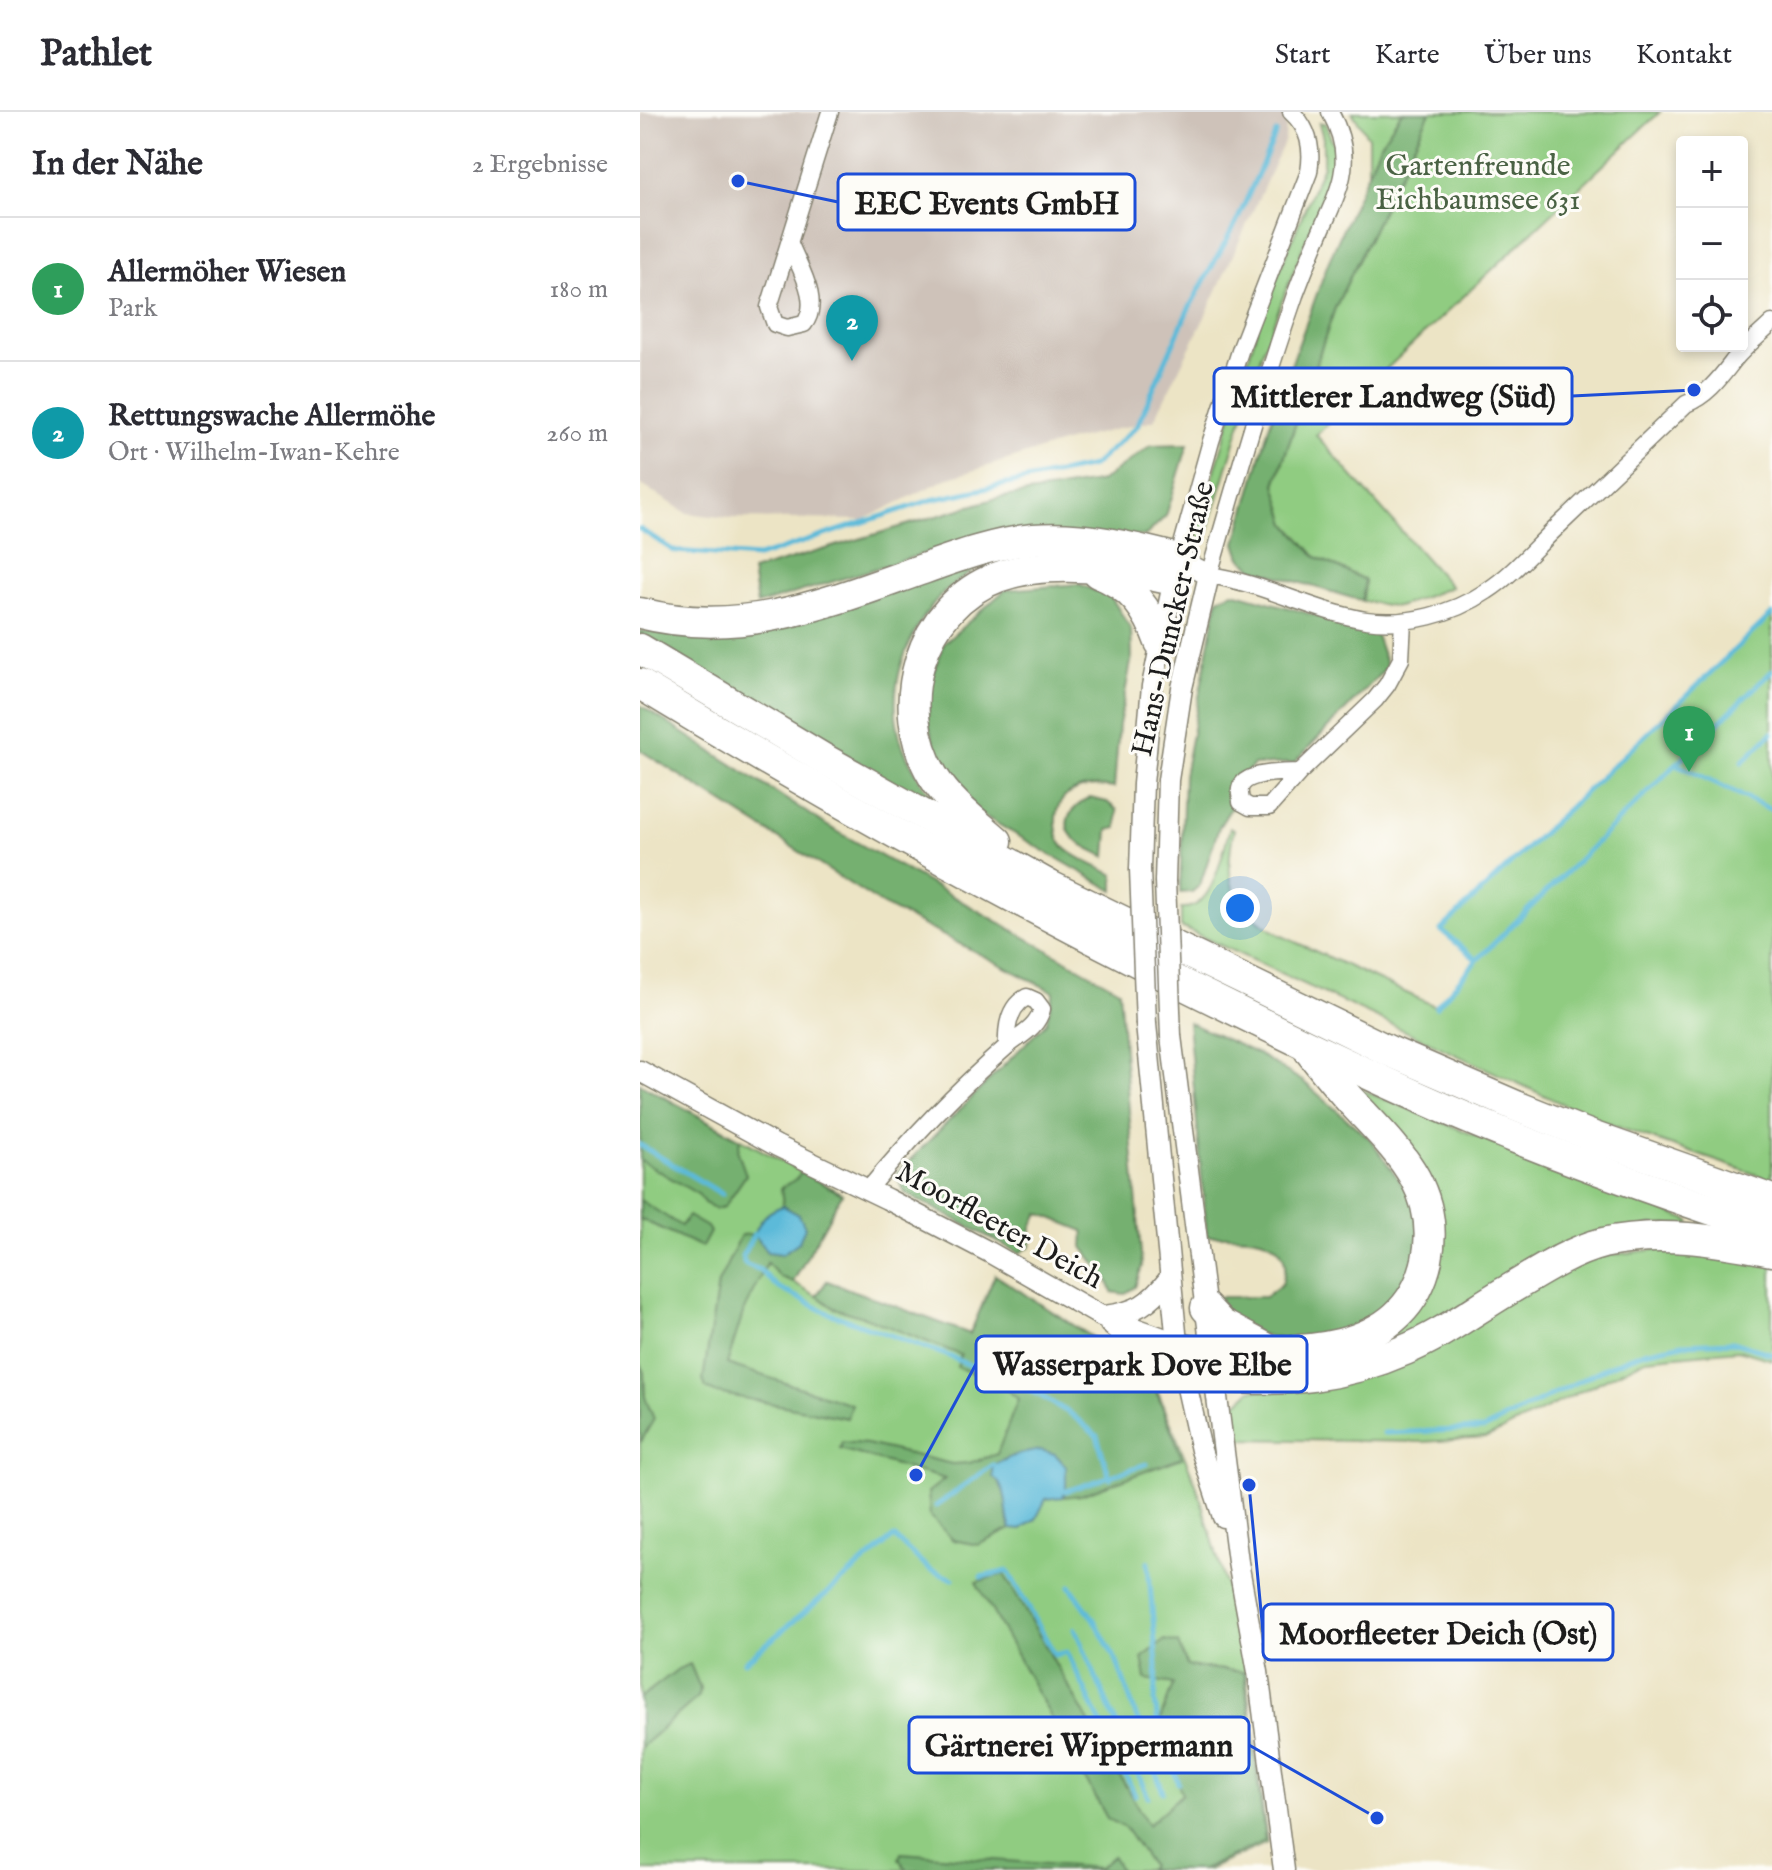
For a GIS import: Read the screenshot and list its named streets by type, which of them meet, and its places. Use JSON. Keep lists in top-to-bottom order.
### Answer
{
  "streets": {
    "street": ["Hans-Duncker-Straße", "Moorfleeter Deich"]
  },
  "crossings": [
    ["Hans-Duncker-Straße", "Moorfleeter Deich"]
  ],
  "parks": ["Gartenfreunde Eichbaumsee 631"],
  "places": [
    "EEC Events GmbH",
    "Mittlerer Landweg (Süd)",
    "Wasserpark Dove Elbe",
    "Moorfleeter Deich (Ost)",
    "Gärtnerei Wippermann"
  ],
  "page": {
    "header": "Pathlet",
    "nav": [
      "Start",
      "Karte",
      "Über uns",
      "Kontakt"
    ],
    "heading": ["In der Nähe", "2 Ergebnisse"],
    "map_buttons": ["+", "−"],
    "list": [
      {
        "mark": "1",
        "name": "Allermöher Wiesen",
        "note": "Park",
        "value": "180 m"
      },
      {
        "mark": "2",
        "name": "Rettungswache Allermöhe",
        "note": "Ort · Wilhelm-Iwan-Kehre",
        "value": "260 m"
      }
    ],
    "pins": ["2", "1"]
  }
}
